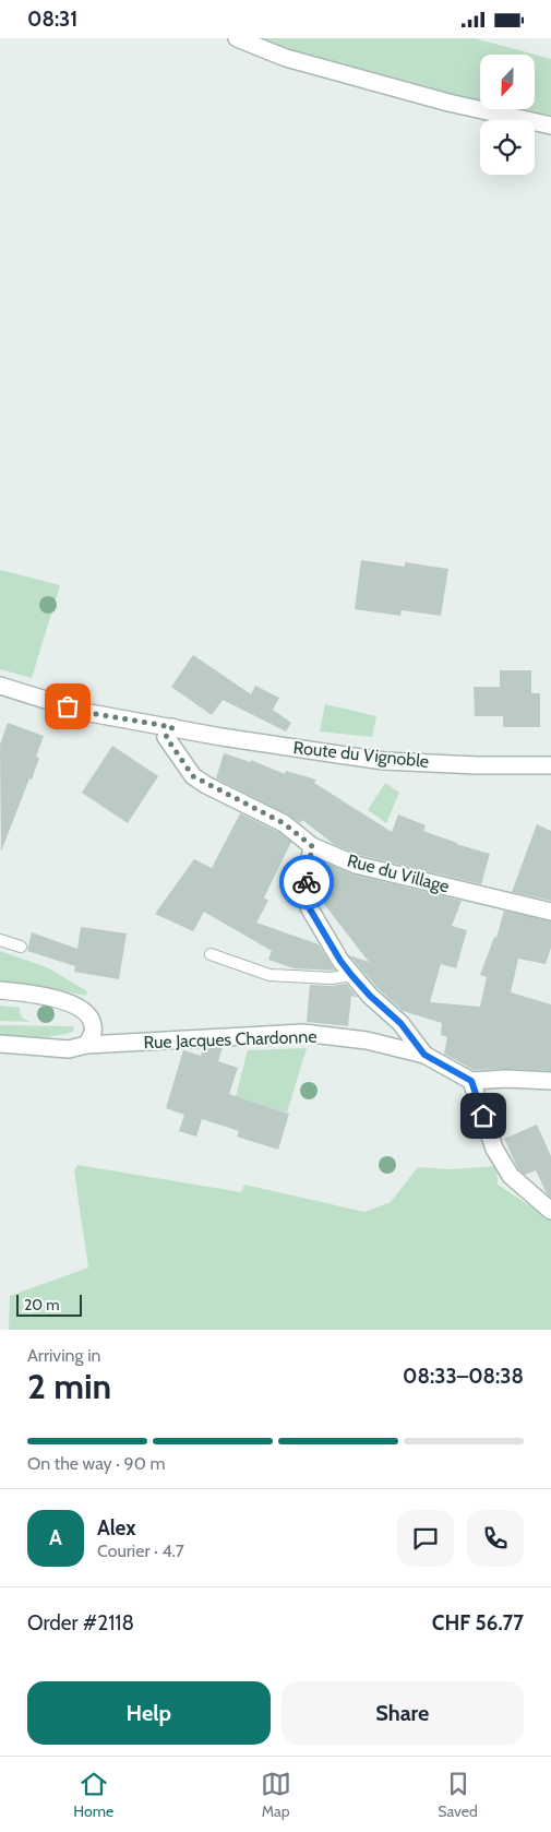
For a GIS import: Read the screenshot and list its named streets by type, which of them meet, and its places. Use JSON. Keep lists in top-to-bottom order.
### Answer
{
  "streets": {
    "street": ["Route du Vignoble", "Rue du Village", "Rue Jacques Chardonne"]
  },
  "crossings": [
    ["Route du Vignoble", "Rue du Village"]
  ],
  "scale_bar": "20 m",
  "north": "bottom",
  "page": {
    "status": "08:31",
    "scale": "20 m",
    "heading": ["2 min", "Arriving in", "08:33–08:38"],
    "panel": [
      "Alex",
      "Courier · 4.7",
      "Order #2118",
      "CHF 56.77"
    ],
    "bar": "On the way · 90 m",
    "round": "A",
    "buttons": ["Help", "Share"],
    "tabs": ["Home", "Map", "Saved"]
  }
}
